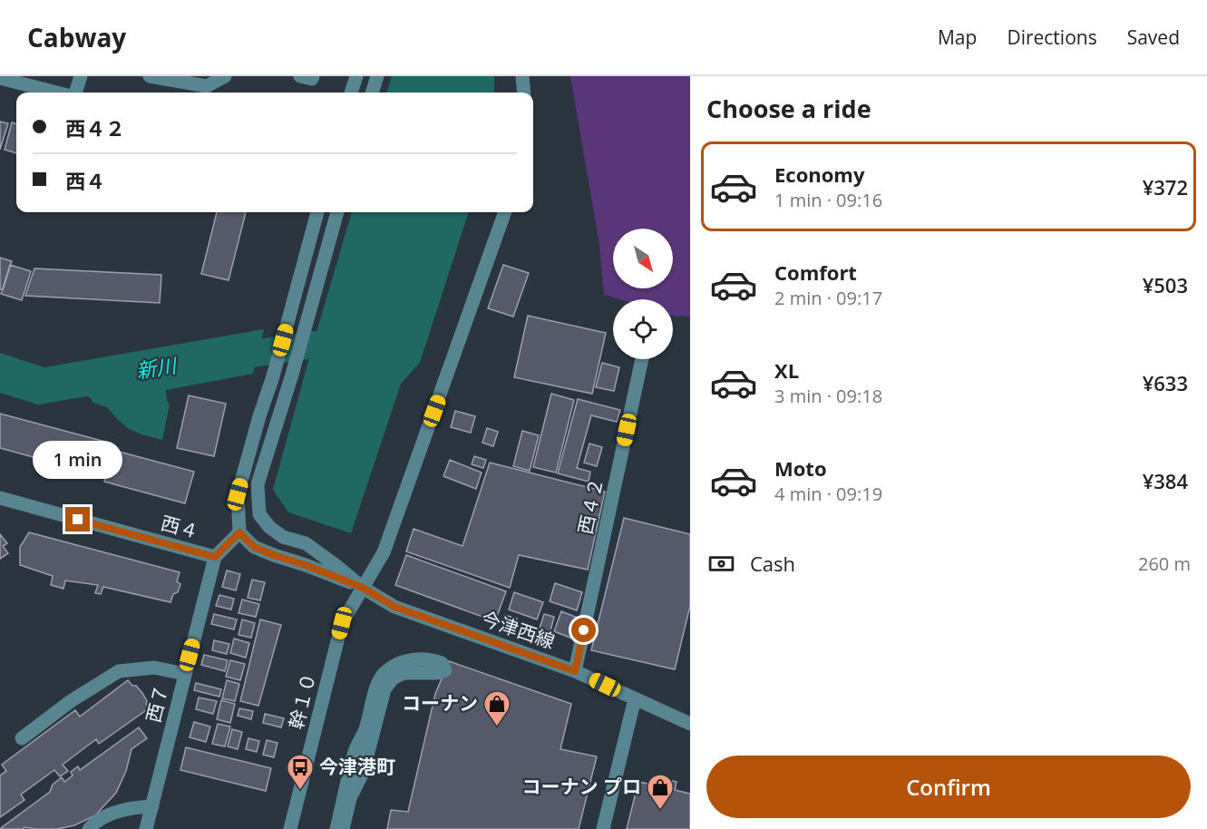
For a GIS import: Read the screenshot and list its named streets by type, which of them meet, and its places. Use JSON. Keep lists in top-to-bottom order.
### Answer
{
  "streets": {
    "street": [
      "西４２",
      "西４",
      "今津西線",
      "幹１０",
      "西７"
    ]
  },
  "crossings": [
    ["西４２", "今津西線"],
    ["西４", "西７"],
    ["今津西線", "幹１０"]
  ],
  "water": ["新川"],
  "places": {
    "shop": ["コーナン", "コーナン プロ"],
    "bus stop": ["今津港町"]
  },
  "north": "bottom right",
  "page": {
    "header": "Cabway",
    "nav": ["Map", "Directions", "Saved"],
    "heading": "Choose a ride",
    "banner": ["西４２", "西４"],
    "list": [
      {
        "name": "Economy",
        "note": "1 min · 09:16",
        "value": "¥372"
      },
      {
        "name": "Comfort",
        "note": "2 min · 09:17",
        "value": "¥503"
      },
      {
        "name": "XL",
        "note": "3 min · 09:18",
        "value": "¥633"
      },
      {
        "name": "Moto",
        "note": "4 min · 09:19",
        "value": "¥384"
      }
    ],
    "bubble": "1 min",
    "pay": ["Cash", "260 m"],
    "buttons": "Confirm"
  }
}
